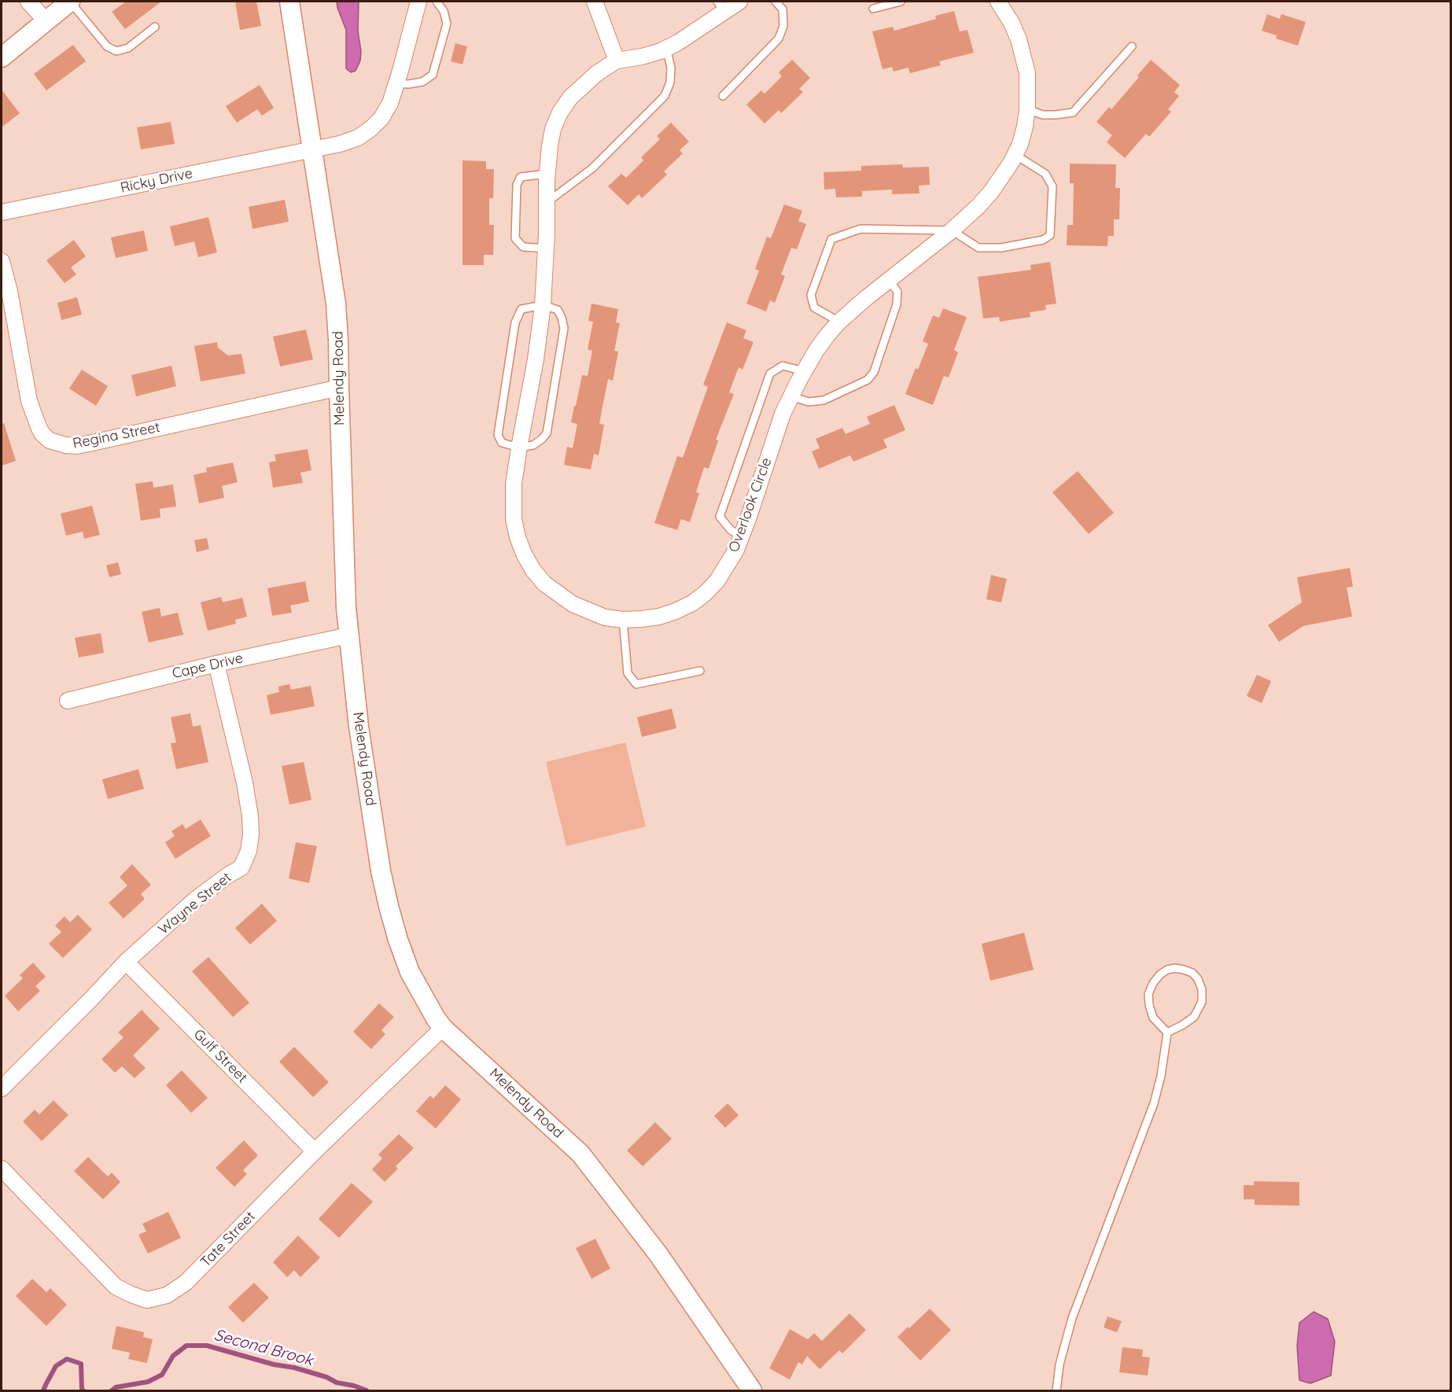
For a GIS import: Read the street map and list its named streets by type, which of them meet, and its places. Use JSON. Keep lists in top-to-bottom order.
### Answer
{
  "streets": {
    "street": [
      "Ricky Drive",
      "Melendy Road",
      "Regina Street",
      "Overlook Circle",
      "Cape Drive",
      "Wayne Street",
      "Gulf Street",
      "Tate Street"
    ]
  },
  "crossings": [
    ["Ricky Drive", "Melendy Road"],
    ["Melendy Road", "Regina Street"],
    ["Melendy Road", "Cape Drive"],
    ["Melendy Road", "Tate Street"],
    ["Cape Drive", "Wayne Street"],
    ["Wayne Street", "Gulf Street"],
    ["Gulf Street", "Tate Street"]
  ],
  "water": ["Second Brook"]
}
